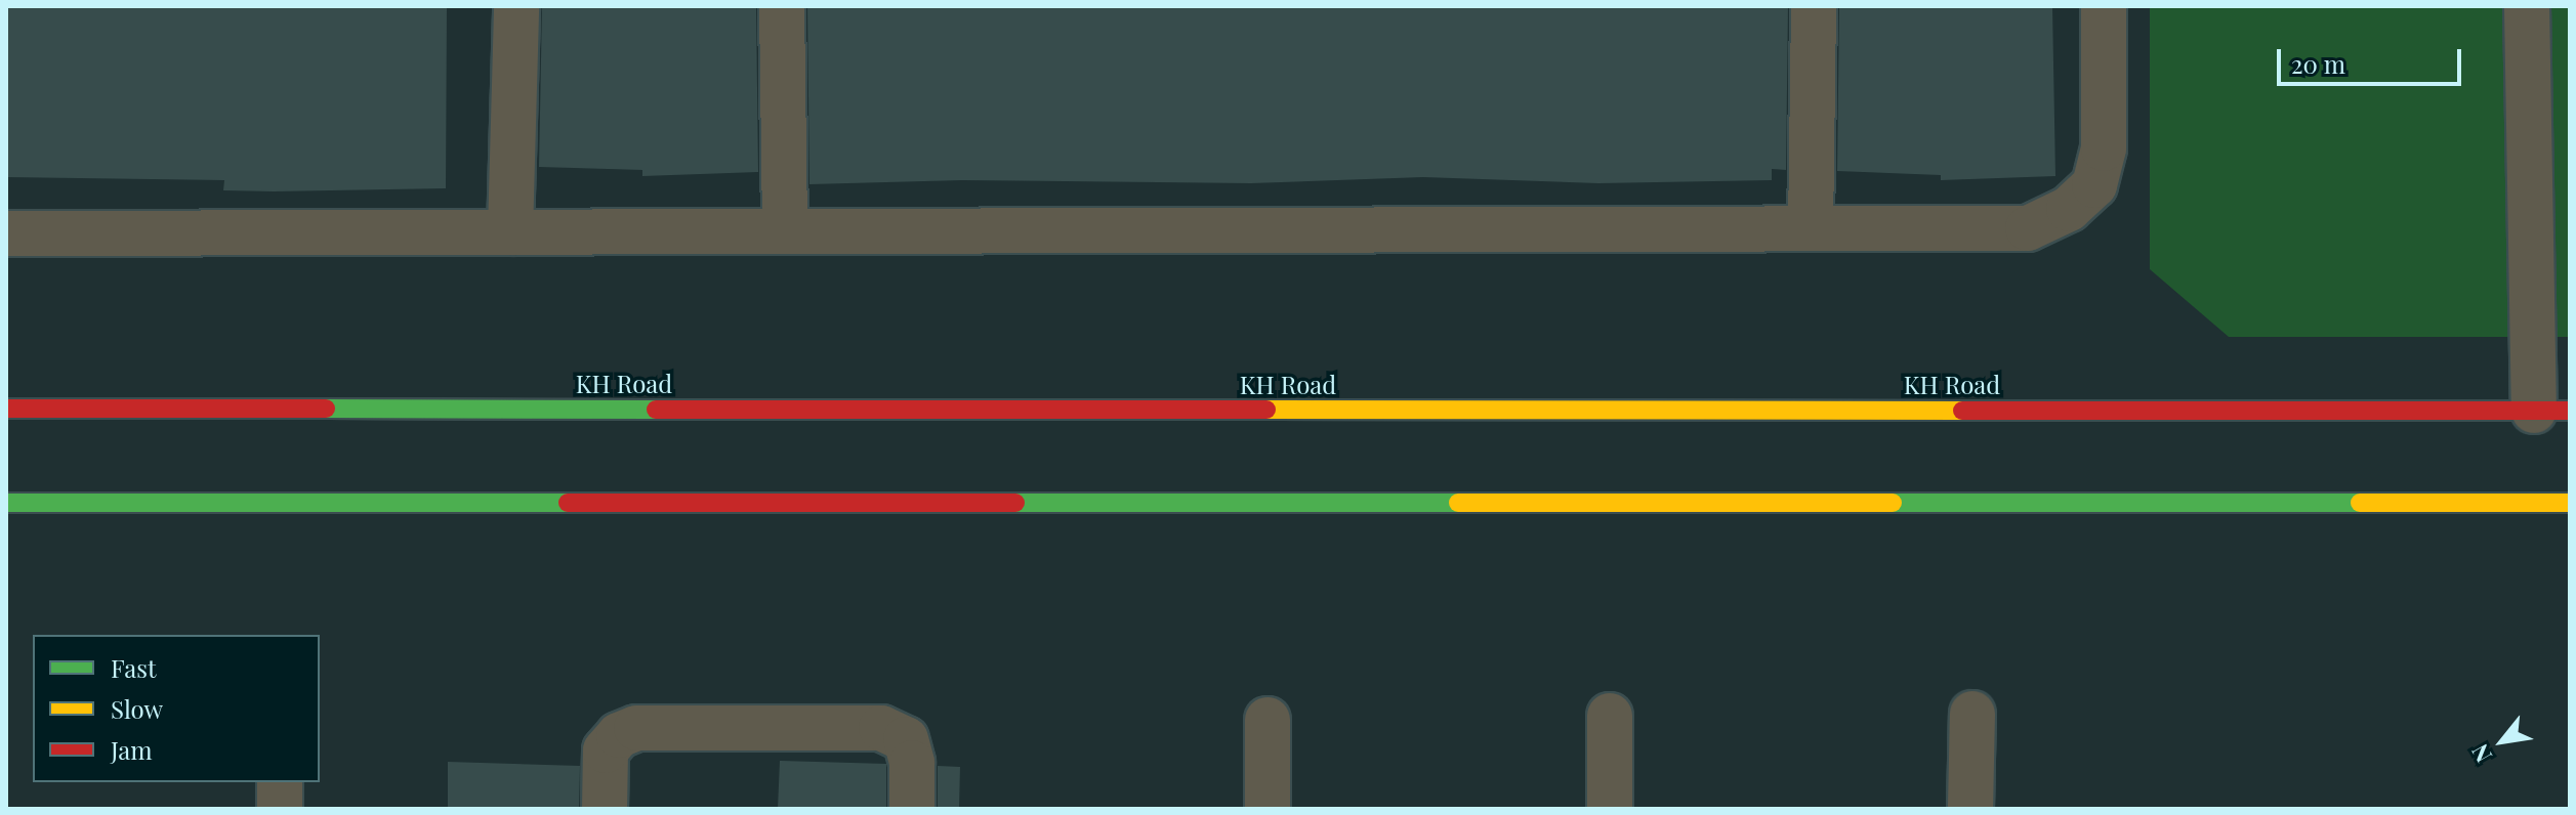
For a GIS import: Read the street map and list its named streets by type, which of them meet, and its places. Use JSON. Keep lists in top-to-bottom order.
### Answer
{
  "streets": {
    "main road": ["KH Road"]
  },
  "legend": ["Fast", "Slow", "Jam"],
  "scale_bar": "20 m",
  "north": "bottom left"
}
